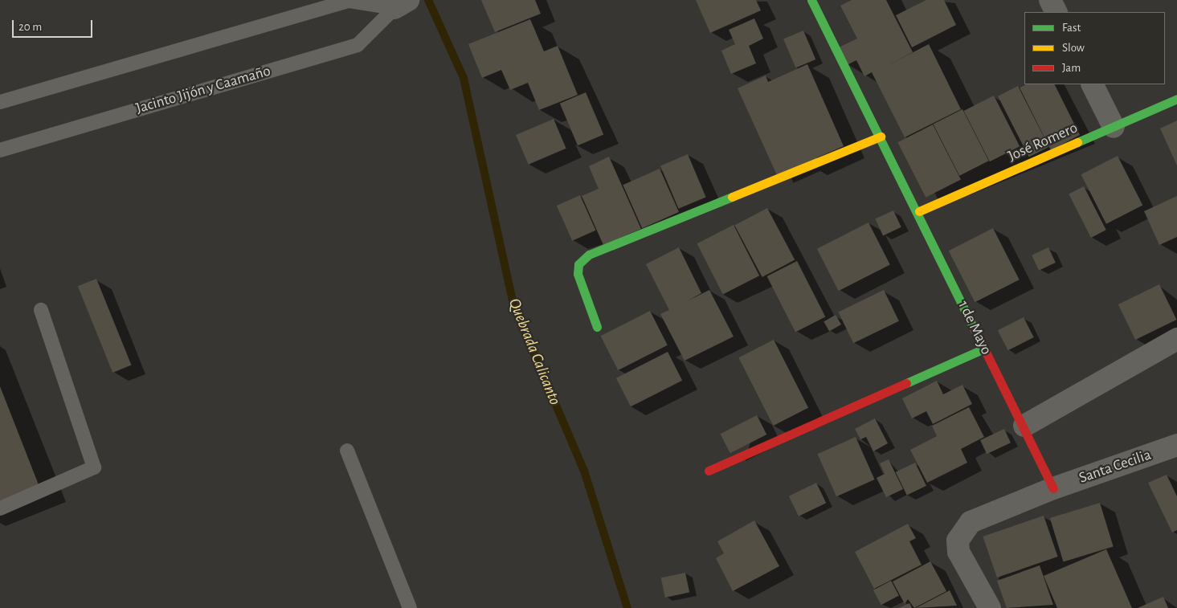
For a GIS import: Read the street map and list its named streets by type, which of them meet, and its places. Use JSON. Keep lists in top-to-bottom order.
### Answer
{
  "streets": {
    "street": ["José Romero", "1 de Mayo", "Santa Cecilia"],
    "lane": ["Jacinto Jijón y Caamaño"]
  },
  "crossings": [
    ["José Romero", "1 de Mayo"],
    ["1 de Mayo", "Santa Cecilia"]
  ],
  "water": ["Quebrada Calicanto"],
  "legend": ["Fast", "Slow", "Jam"],
  "scale_bar": "20 m"
}
